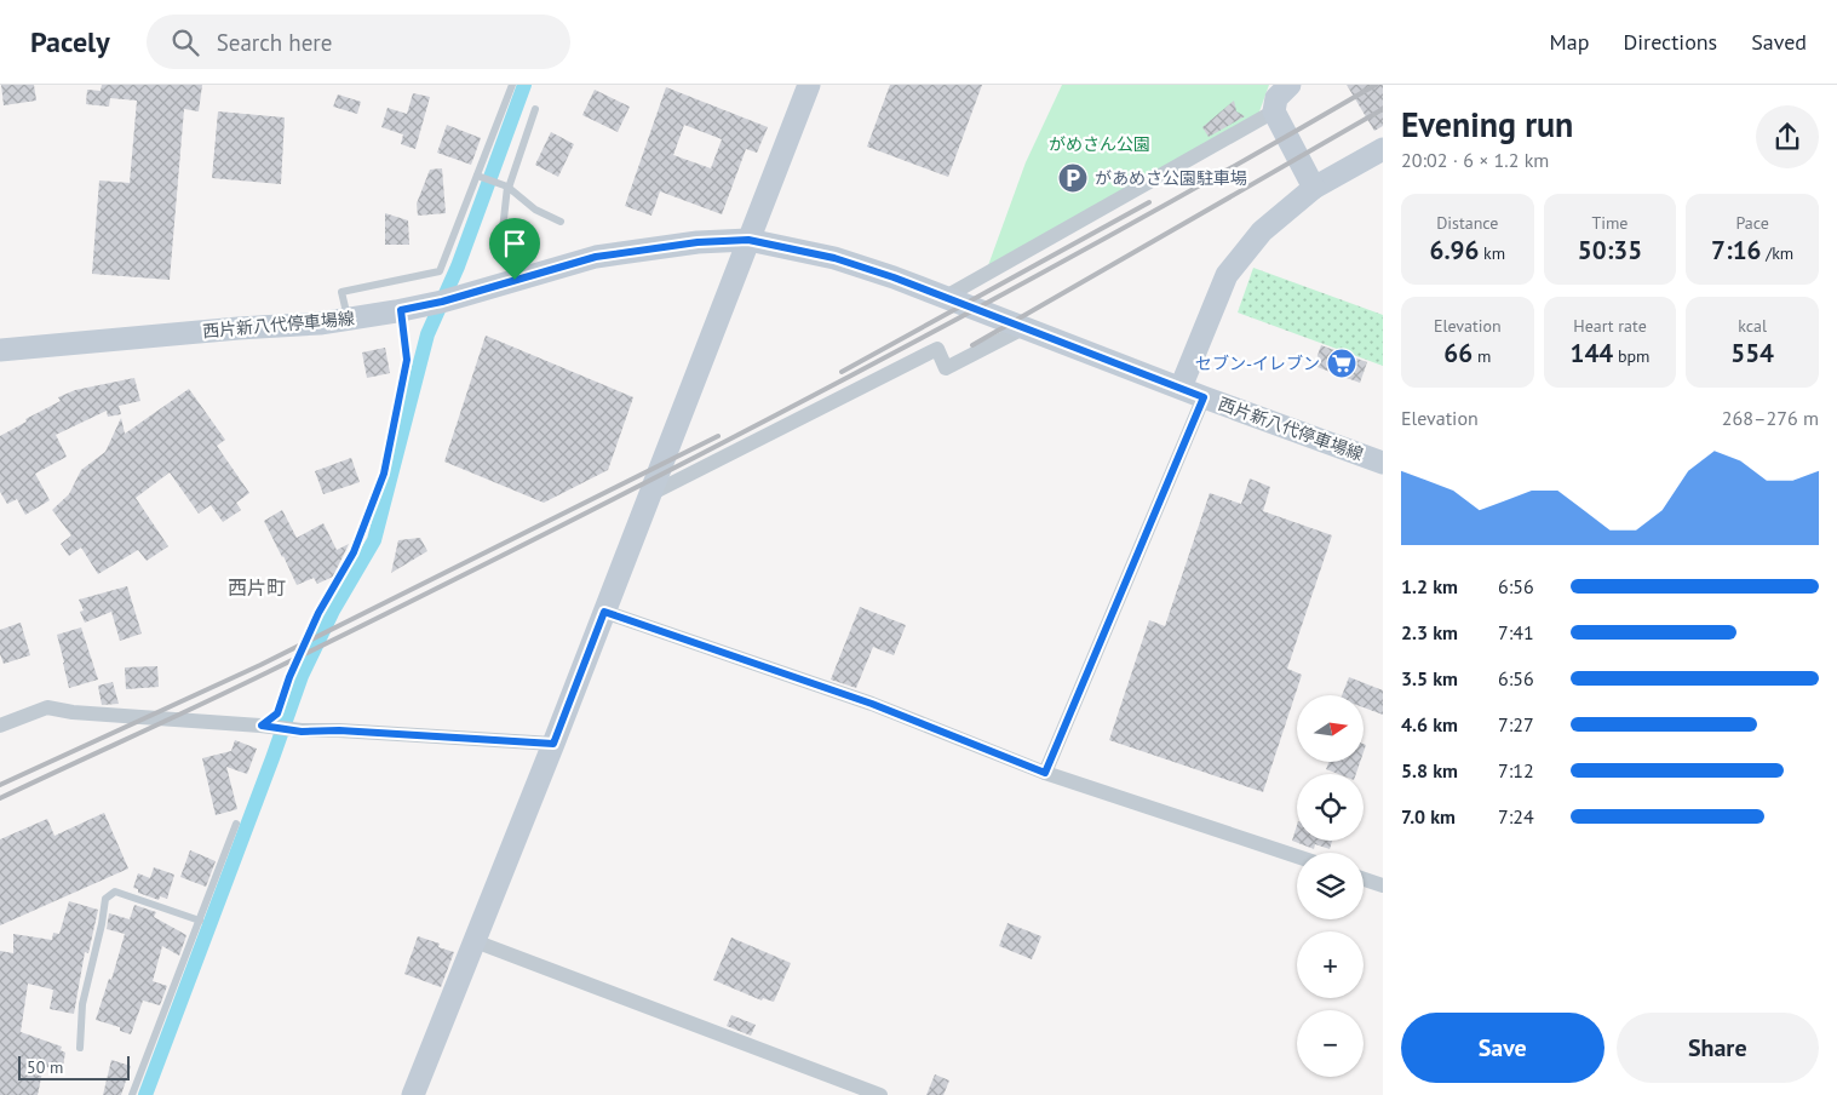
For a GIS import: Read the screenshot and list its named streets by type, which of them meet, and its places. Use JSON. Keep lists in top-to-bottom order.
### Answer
{
  "streets": {
    "street": ["西片新八代停車場線"]
  },
  "districts": ["西片町"],
  "parks": ["がめさん公園"],
  "places": {
    "parking": ["があめさ公園駐車場"],
    "supermarket": ["セブン-イレブン"]
  },
  "scale_bar": "50 m",
  "north": "right",
  "page": {
    "header": "Pacely",
    "search": "Search here",
    "nav": ["Map", "Directions", "Saved"],
    "heading": ["Evening run", "20:02 · 6 × 1.2 km"],
    "stats": [
      ["Distance", "6.96 km"],
      ["Time", "50:35"],
      ["Pace", "7:16 /km"],
      ["Elevation", "66 m"],
      ["Heart rate", "144 bpm"],
      ["kcal", "554"]
    ],
    "chart": ["Elevation", "268–276 m"],
    "list": [
      {
        "name": "1.2 km",
        "note": "6:56"
      },
      {
        "name": "2.3 km",
        "note": "7:41"
      },
      {
        "name": "3.5 km",
        "note": "6:56"
      },
      {
        "name": "4.6 km",
        "note": "7:27"
      },
      {
        "name": "5.8 km",
        "note": "7:12"
      },
      {
        "name": "7.0 km",
        "note": "7:24"
      }
    ],
    "map_buttons": ["+", "−"],
    "buttons": ["Save", "Share"],
    "scale": "50 m"
  }
}
